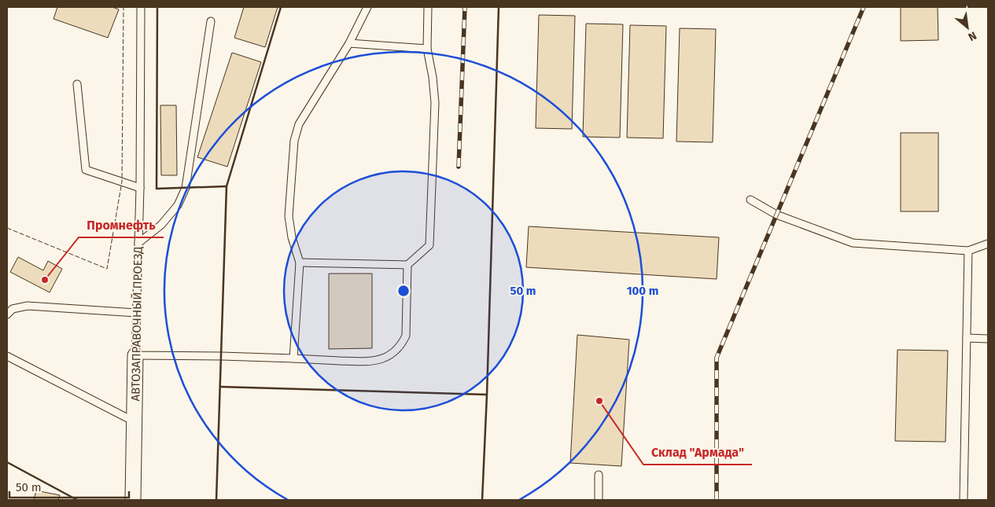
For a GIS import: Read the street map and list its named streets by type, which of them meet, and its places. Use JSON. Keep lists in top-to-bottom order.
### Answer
{
  "streets": {
    "street": ["АВТОЗАПРАВОЧНЫЙ ПРОЕЗД"]
  },
  "places": ["Промнефть", "Склад \"Армада\""],
  "scale_bar": "50 m",
  "north": "bottom right",
  "rings": ["50 m", "100 m"]
}
